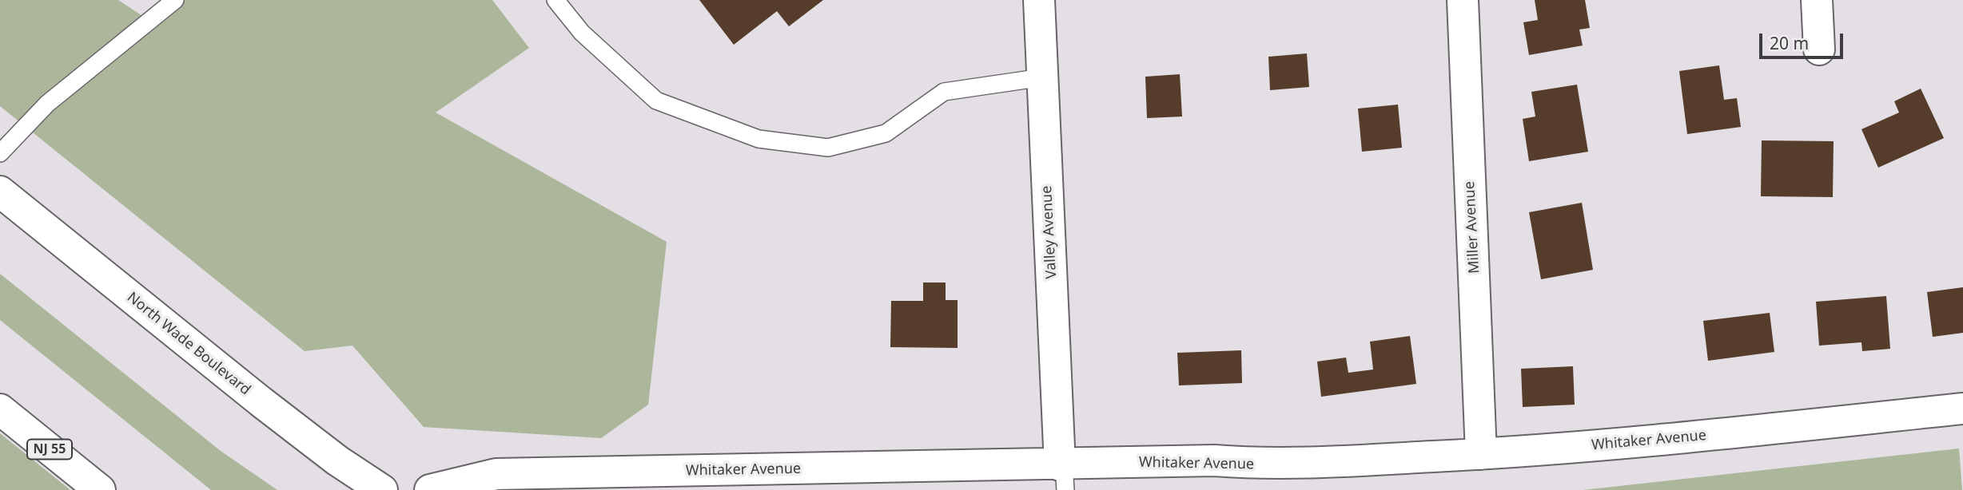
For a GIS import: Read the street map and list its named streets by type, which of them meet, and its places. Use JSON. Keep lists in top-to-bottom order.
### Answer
{
  "streets": {
    "main road": [
      "Miller Avenue",
      "Valley Avenue",
      "North Wade Boulevard",
      "Whitaker Avenue",
      "NJ 55"
    ]
  },
  "crossings": [
    ["Miller Avenue", "Whitaker Avenue"],
    ["Valley Avenue", "Whitaker Avenue"]
  ],
  "scale_bar": "20 m"
}
